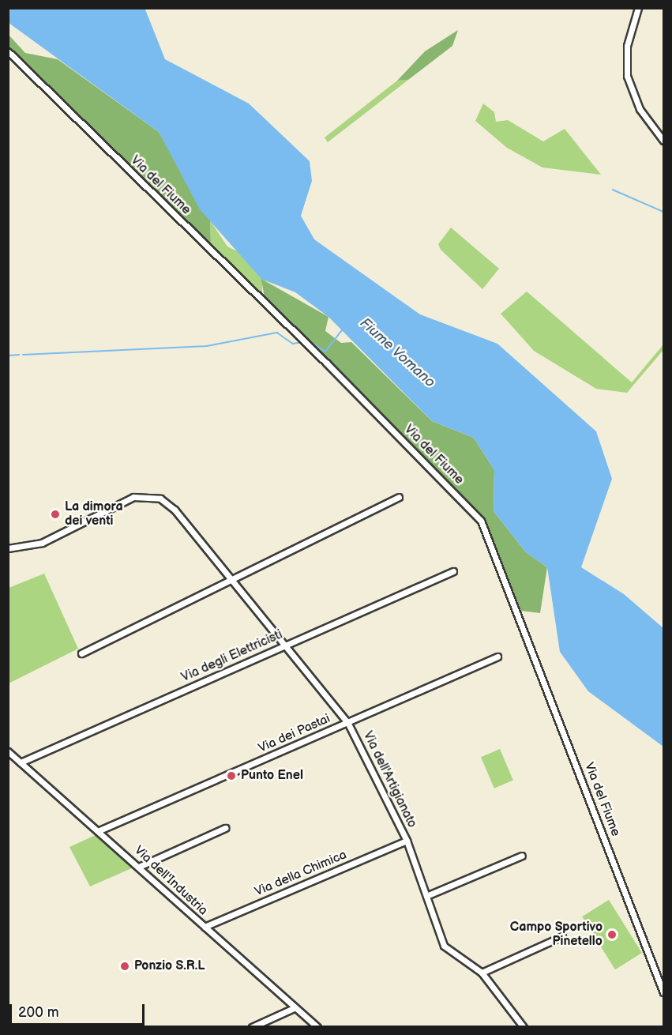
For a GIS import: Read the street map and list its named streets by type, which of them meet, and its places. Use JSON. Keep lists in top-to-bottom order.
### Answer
{
  "streets": {
    "street": [
      "Via del Fiume",
      "Via degli Elettricisti",
      "Via dei Pastai",
      "Via dell'Artigianato",
      "Via della Chimica",
      "Via dell'Industria"
    ]
  },
  "crossings": [
    ["Via degli Elettricisti", "Via dell'Artigianato"],
    ["Via degli Elettricisti", "Via dell'Industria"],
    ["Via dei Pastai", "Via dell'Artigianato"],
    ["Via dei Pastai", "Via dell'Industria"],
    ["Via dell'Artigianato", "Via della Chimica"],
    ["Via della Chimica", "Via dell'Industria"]
  ],
  "water": ["Fiume Vomano"],
  "places": [
    "La dimora dei venti",
    "Punto Enel",
    "Campo Sportivo Pinetello",
    "Ponzio S.R.L"
  ],
  "scale_bar": "200 m"
}
